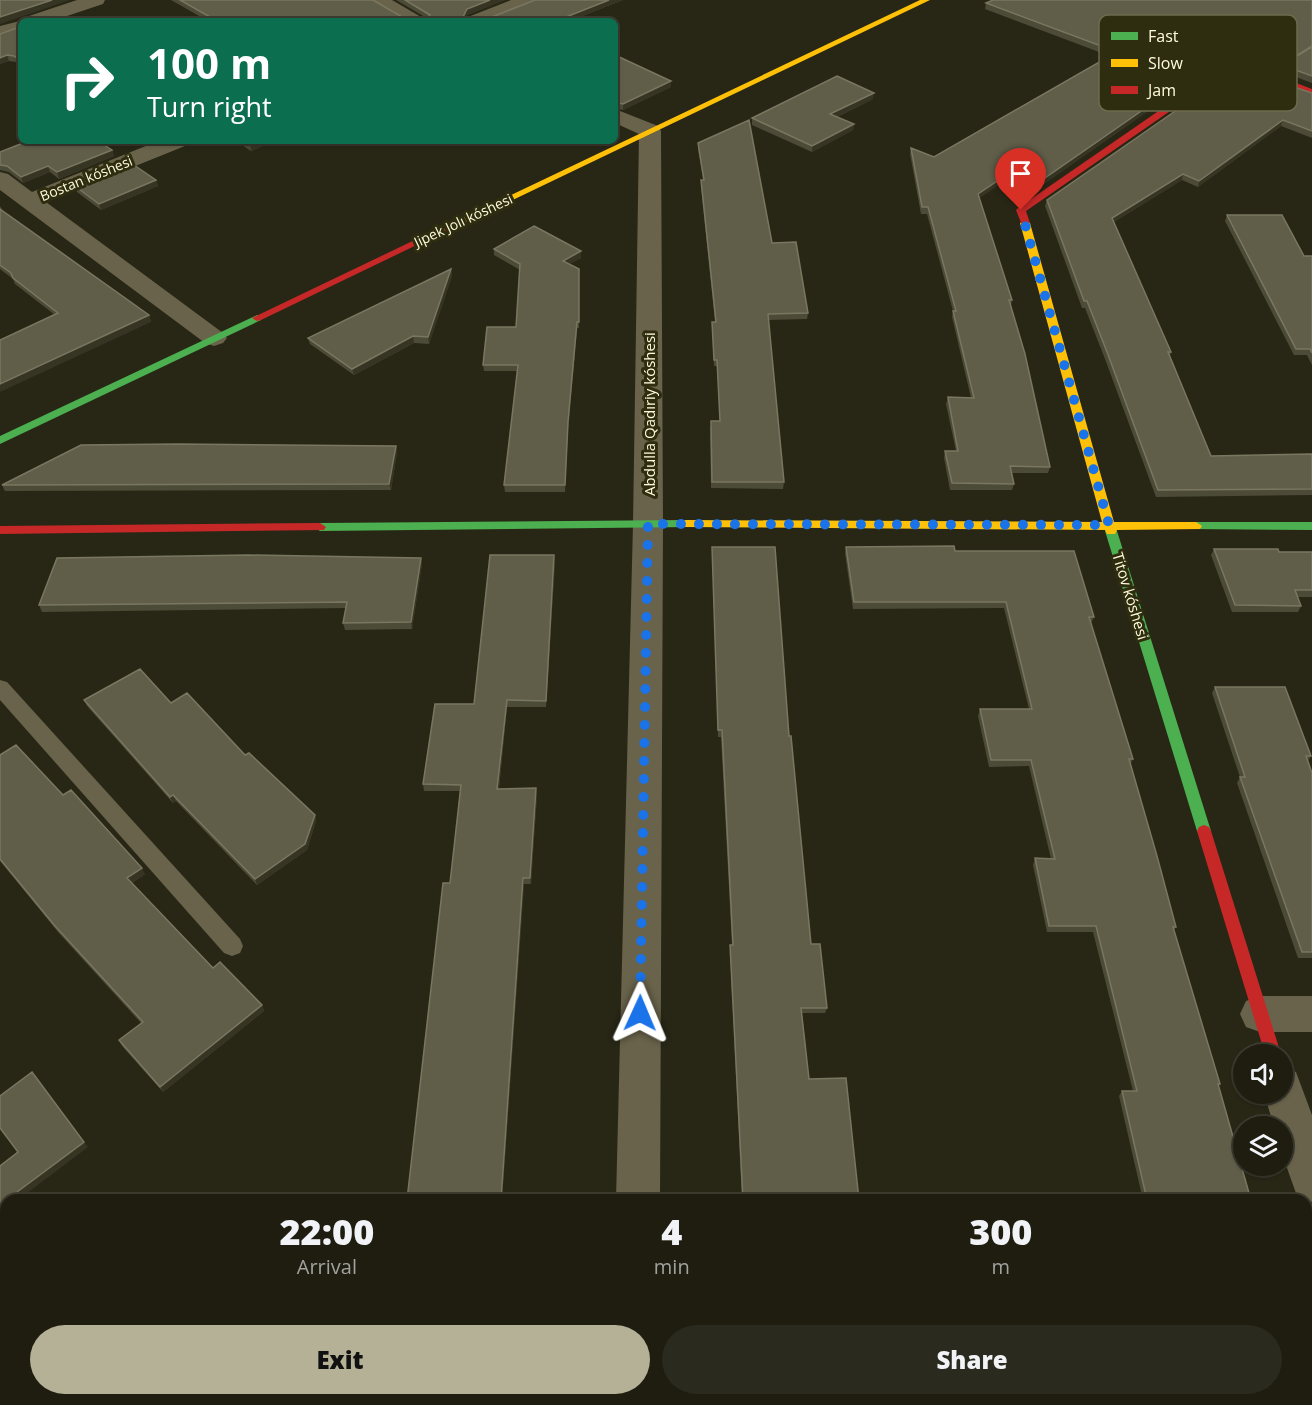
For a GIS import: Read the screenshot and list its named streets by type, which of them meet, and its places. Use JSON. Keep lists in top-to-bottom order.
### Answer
{
  "streets": {
    "street": [
      "Bostan kóshesi",
      "Jipek Jolı kóshesi",
      "Abdulla Qadıriy kóshesi",
      "Titov kóshesi"
    ]
  },
  "crossings": [
    ["Jipek Jolı kóshesi", "Abdulla Qadıriy kóshesi"]
  ],
  "legend": ["Fast", "Slow", "Jam"],
  "page": {
    "turn": ["100 m", "Turn right"],
    "eta": [
      "22:00",
      "Arrival",
      "4",
      "min",
      "300",
      "m"
    ],
    "buttons": ["Exit", "Share"]
  }
}
